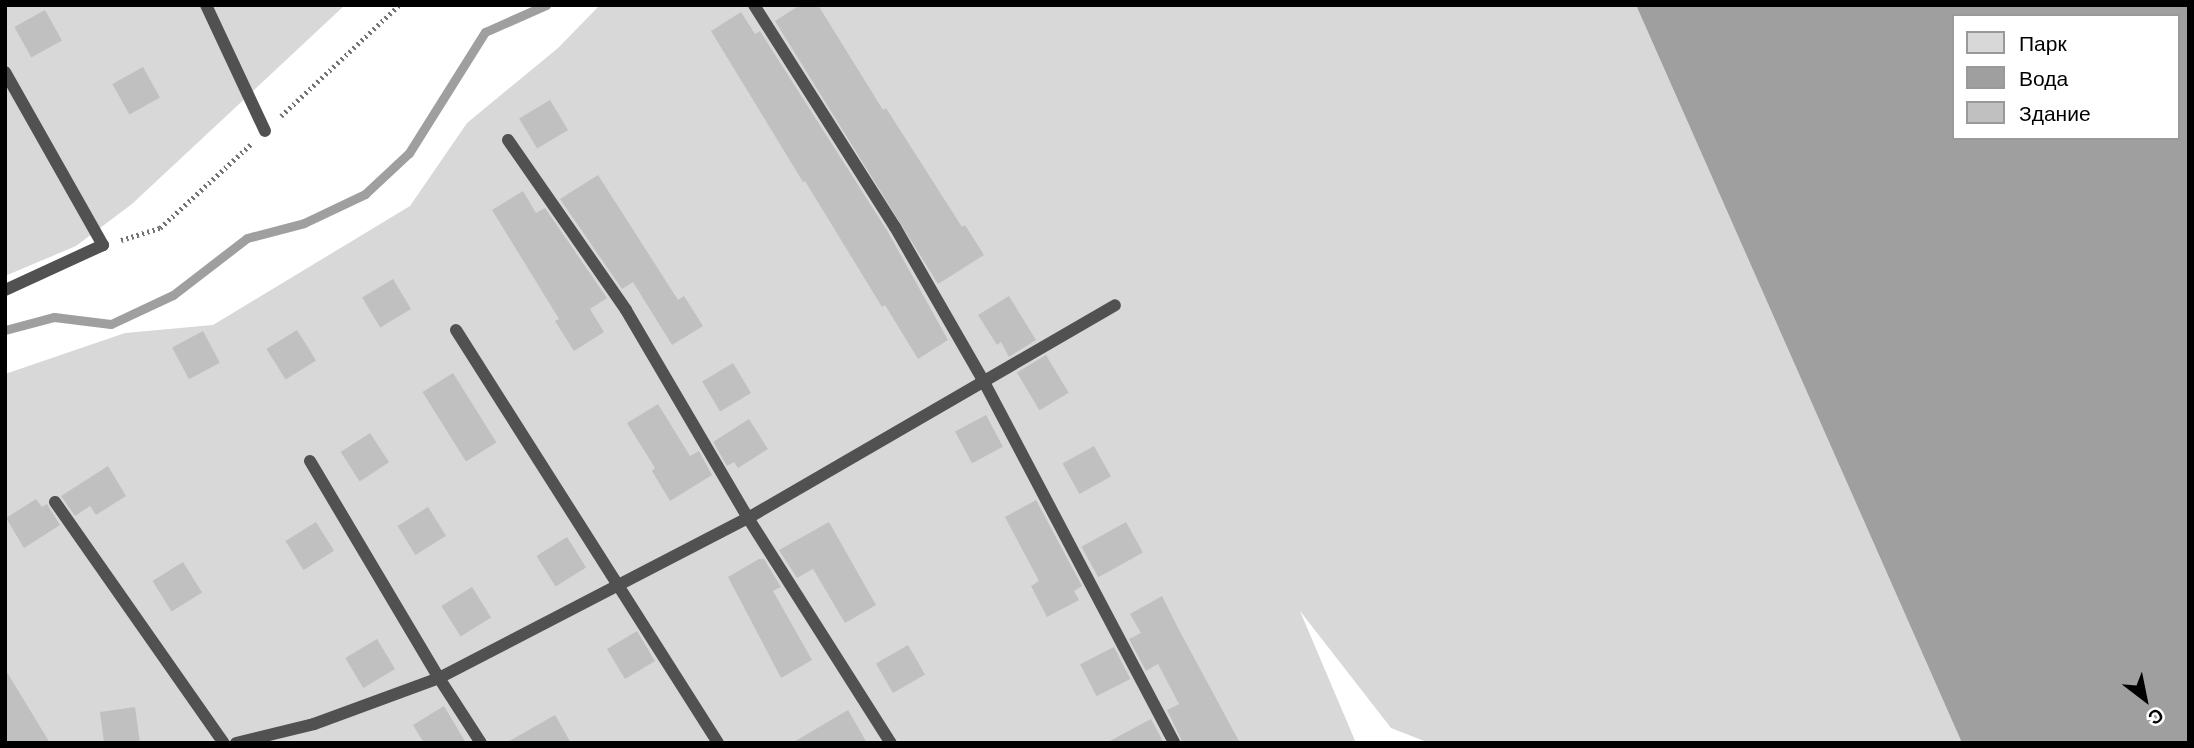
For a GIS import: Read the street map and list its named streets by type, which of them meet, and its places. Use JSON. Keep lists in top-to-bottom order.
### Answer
{
  "legend": ["Парк", "Вода", "Здание"],
  "north": "bottom right"
}
